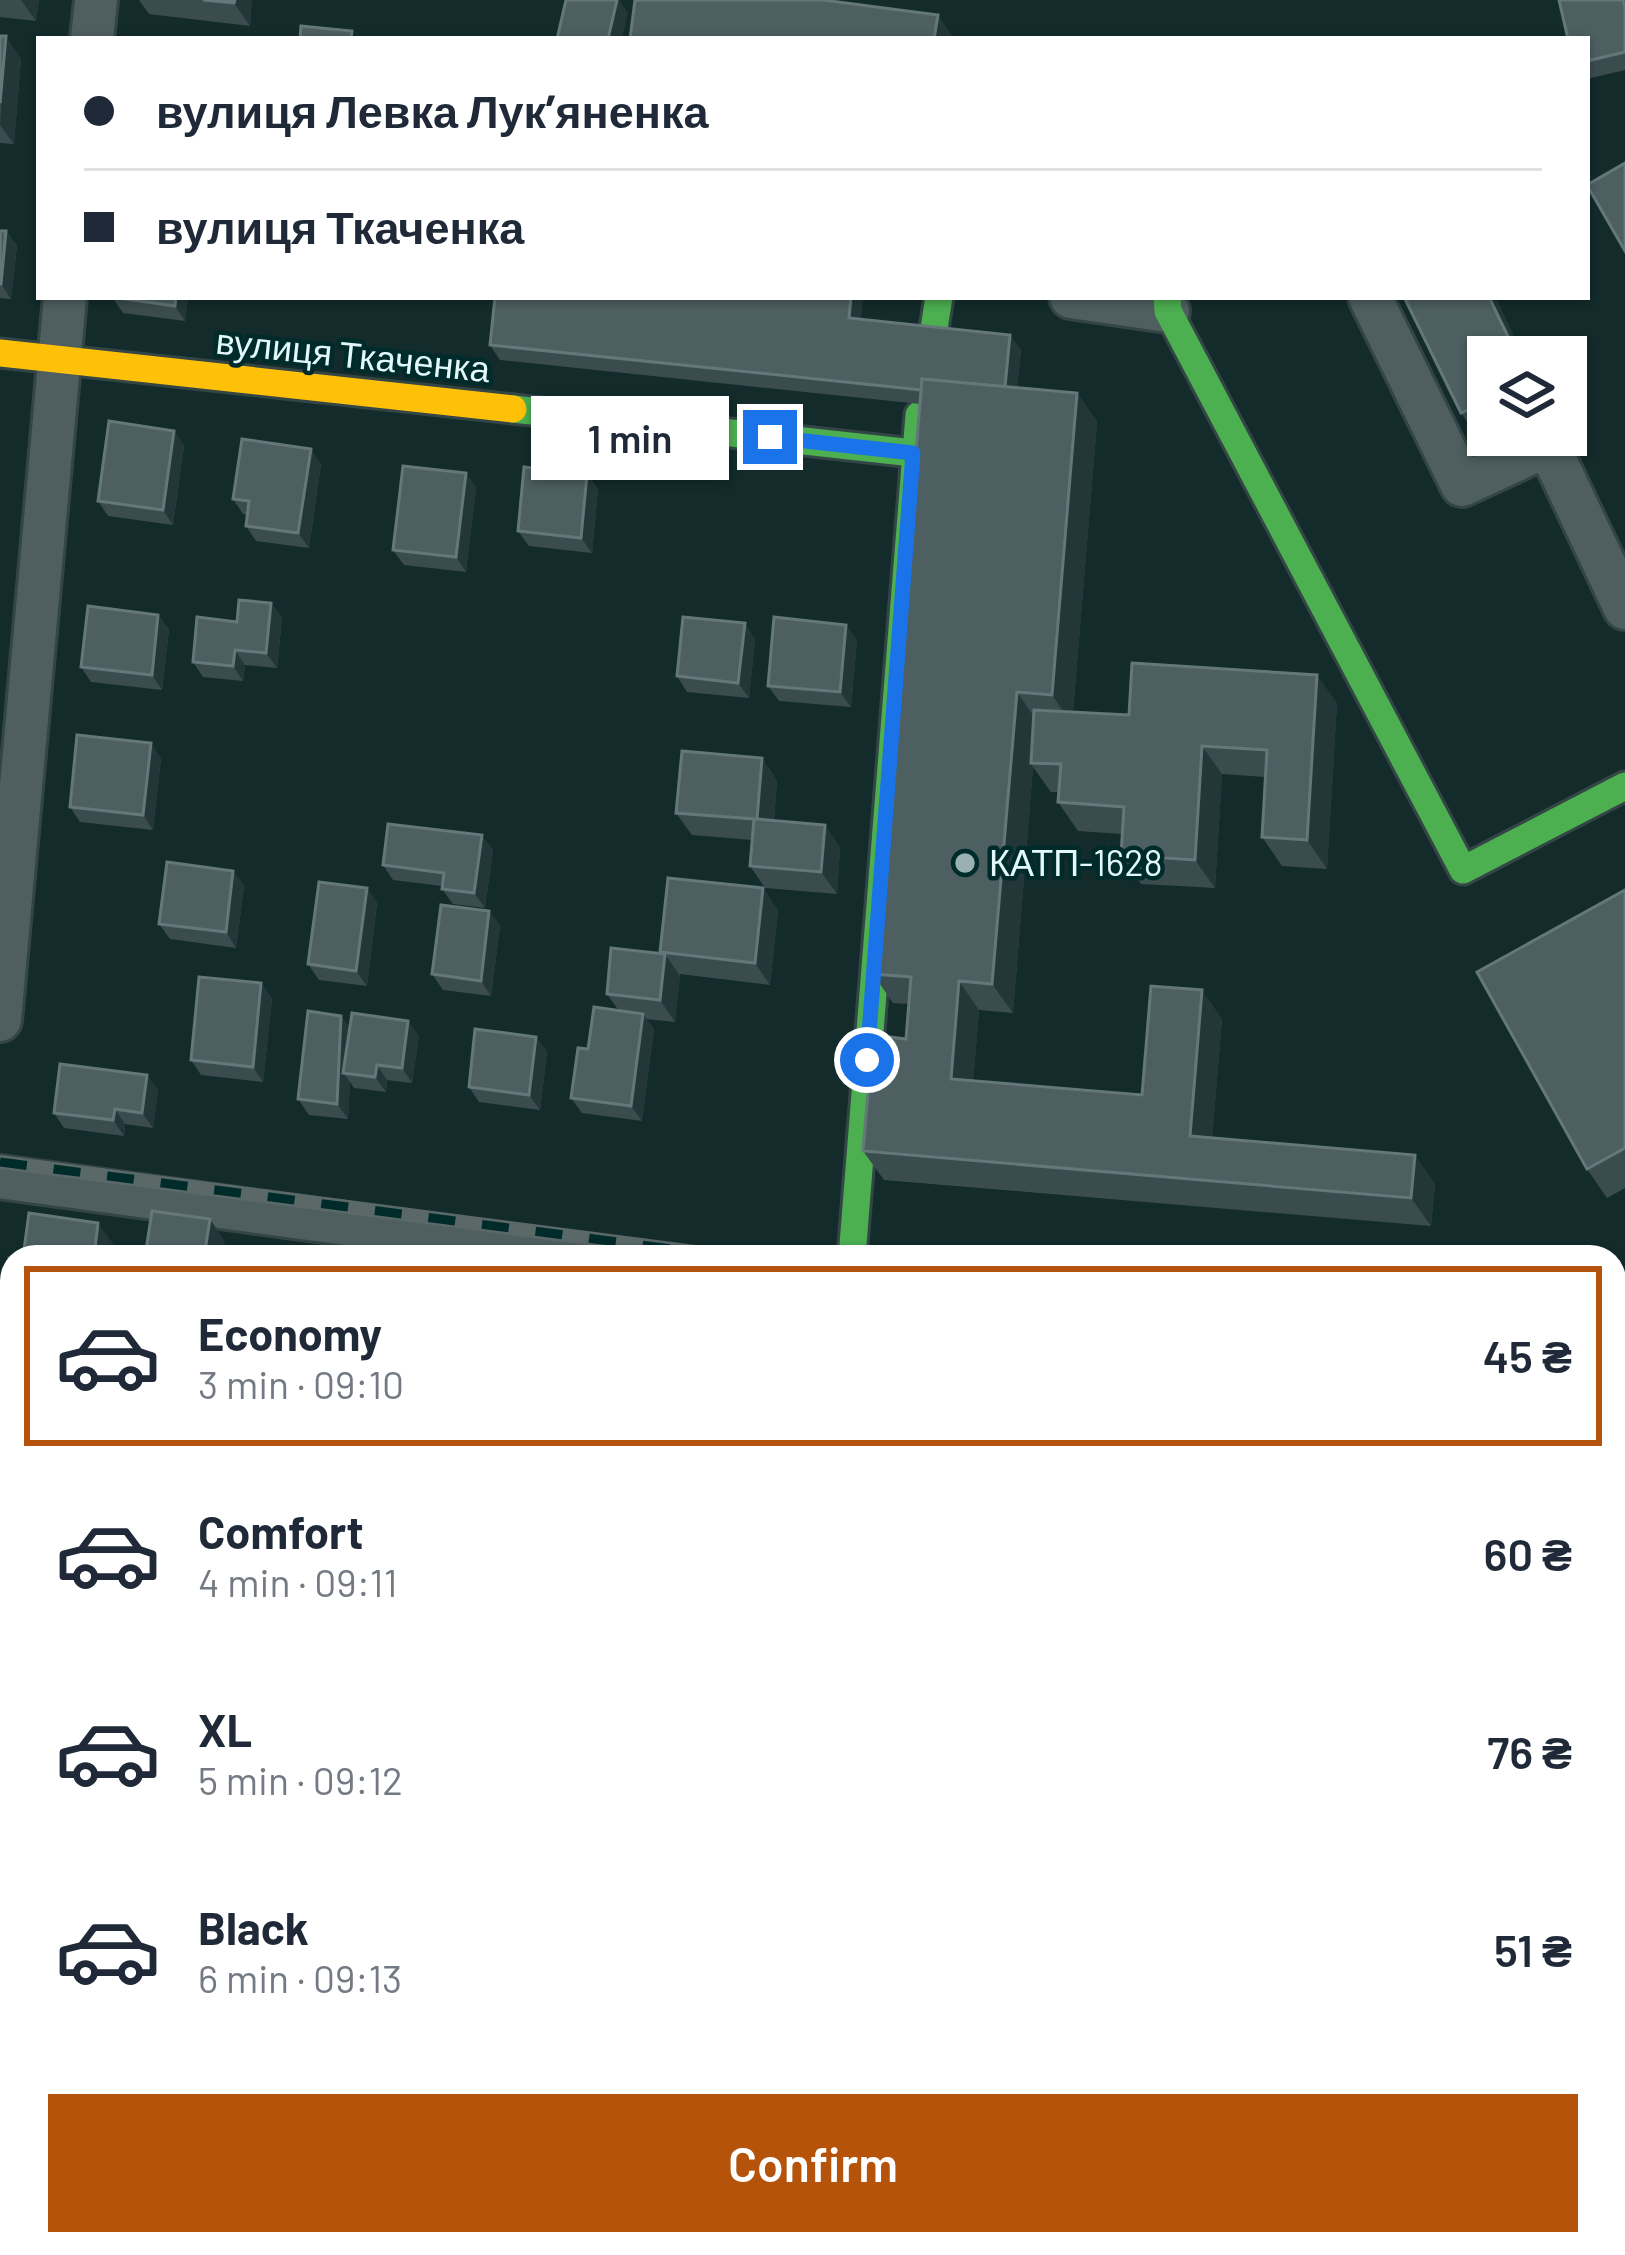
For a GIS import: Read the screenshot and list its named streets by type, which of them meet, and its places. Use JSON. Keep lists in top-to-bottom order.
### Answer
{
  "streets": {
    "street": ["вулиця Ткаченка"]
  },
  "places": ["КАТП-1628"],
  "page": {
    "banner": ["вулиця Левка Лукʼяненка", "вулиця Ткаченка"],
    "bubble": "1 min",
    "list": [
      {
        "name": "Economy",
        "note": "3 min · 09:10",
        "value": "45 ₴"
      },
      {
        "name": "Comfort",
        "note": "4 min · 09:11",
        "value": "60 ₴"
      },
      {
        "name": "XL",
        "note": "5 min · 09:12",
        "value": "76 ₴"
      },
      {
        "name": "Black",
        "note": "6 min · 09:13",
        "value": "51 ₴"
      }
    ],
    "buttons": "Confirm"
  }
}
